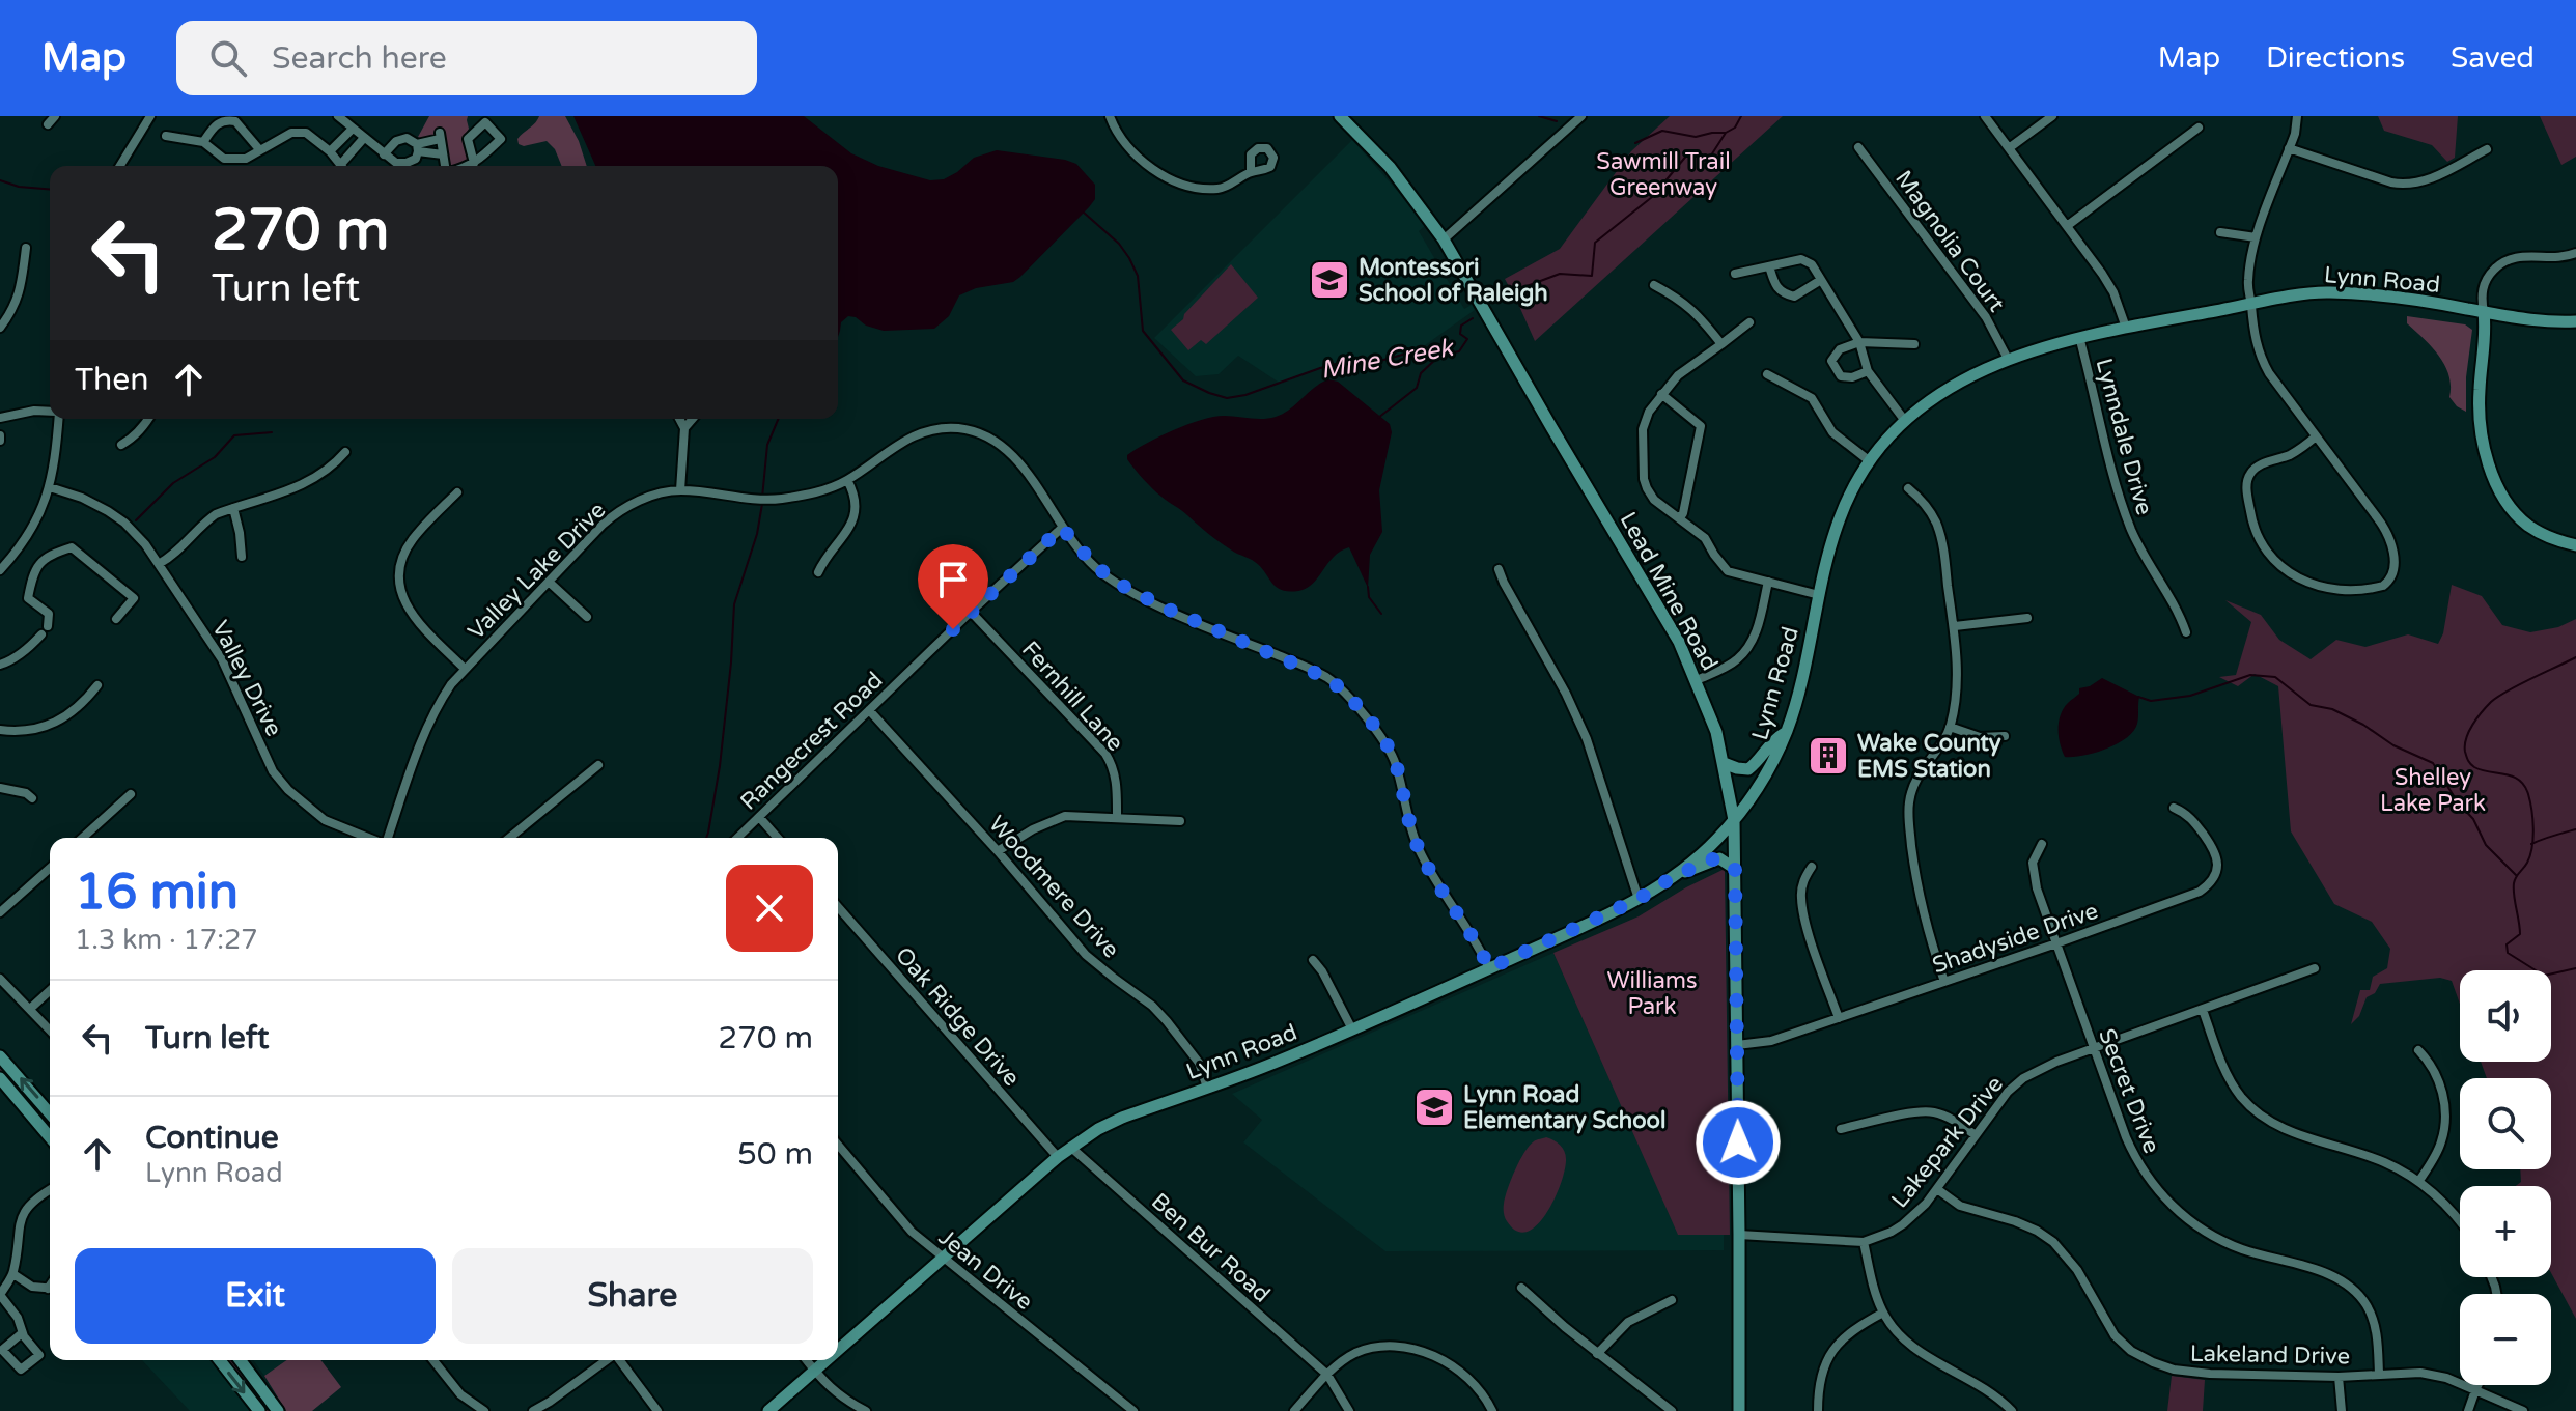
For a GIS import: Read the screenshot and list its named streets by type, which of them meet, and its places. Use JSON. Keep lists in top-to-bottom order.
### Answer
{
  "streets": {
    "main road": ["Lynn Road", "Lead Mine Road"],
    "street": [
      "Magnolia Court",
      "Lynndale Drive",
      "Valley Lake Drive",
      "Valley Drive",
      "Fernhill Lane",
      "Rangecrest Road",
      "Woodmere Drive",
      "Shadyside Drive",
      "Oak Ridge Drive",
      "Secret Drive",
      "Lakepark Drive",
      "Ben Bur Road",
      "Jean Drive",
      "Lakeland Drive"
    ]
  },
  "crossings": [
    ["Magnolia Court", "Lynn Road"],
    ["Lynn Road", "Lynndale Drive"],
    ["Lynn Road", "Valley Lake Drive"],
    ["Lynn Road", "Lead Mine Road"],
    ["Lynn Road", "Woodmere Drive"],
    ["Lynn Road", "Oak Ridge Drive"],
    ["Lynn Road", "Ben Bur Road"],
    ["Lynn Road", "Jean Drive"],
    ["Valley Lake Drive", "Rangecrest Road"],
    ["Lead Mine Road", "Shadyside Drive"],
    ["Lead Mine Road", "Lakepark Drive"],
    ["Fernhill Lane", "Rangecrest Road"],
    ["Rangecrest Road", "Woodmere Drive"],
    ["Shadyside Drive", "Secret Drive"],
    ["Secret Drive", "Lakepark Drive"],
    ["Secret Drive", "Lakeland Drive"],
    ["Lakepark Drive", "Lakeland Drive"]
  ],
  "water": ["Mine Creek"],
  "parks": ["Sawmill Trail Greenway", "Shelley Lake Park", "Williams Park"],
  "places": {
    "school or university": ["Montessori School of Raleigh", "Lynn Road Elementary School"],
    "building": ["Wake County EMS Station"]
  },
  "page": {
    "header": "Map",
    "search": "Search here",
    "nav": ["Map", "Directions", "Saved"],
    "turn": ["270 m", "Turn left"],
    "then": "Then",
    "heading": ["16 min", "1.3 km · 17:27"],
    "map_buttons": ["+", "−"],
    "list": [
      {
        "name": "Turn left",
        "value": "270 m"
      },
      {
        "name": "Continue",
        "note": "Lynn Road",
        "value": "50 m"
      }
    ],
    "buttons": ["Exit", "Share"]
  }
}
